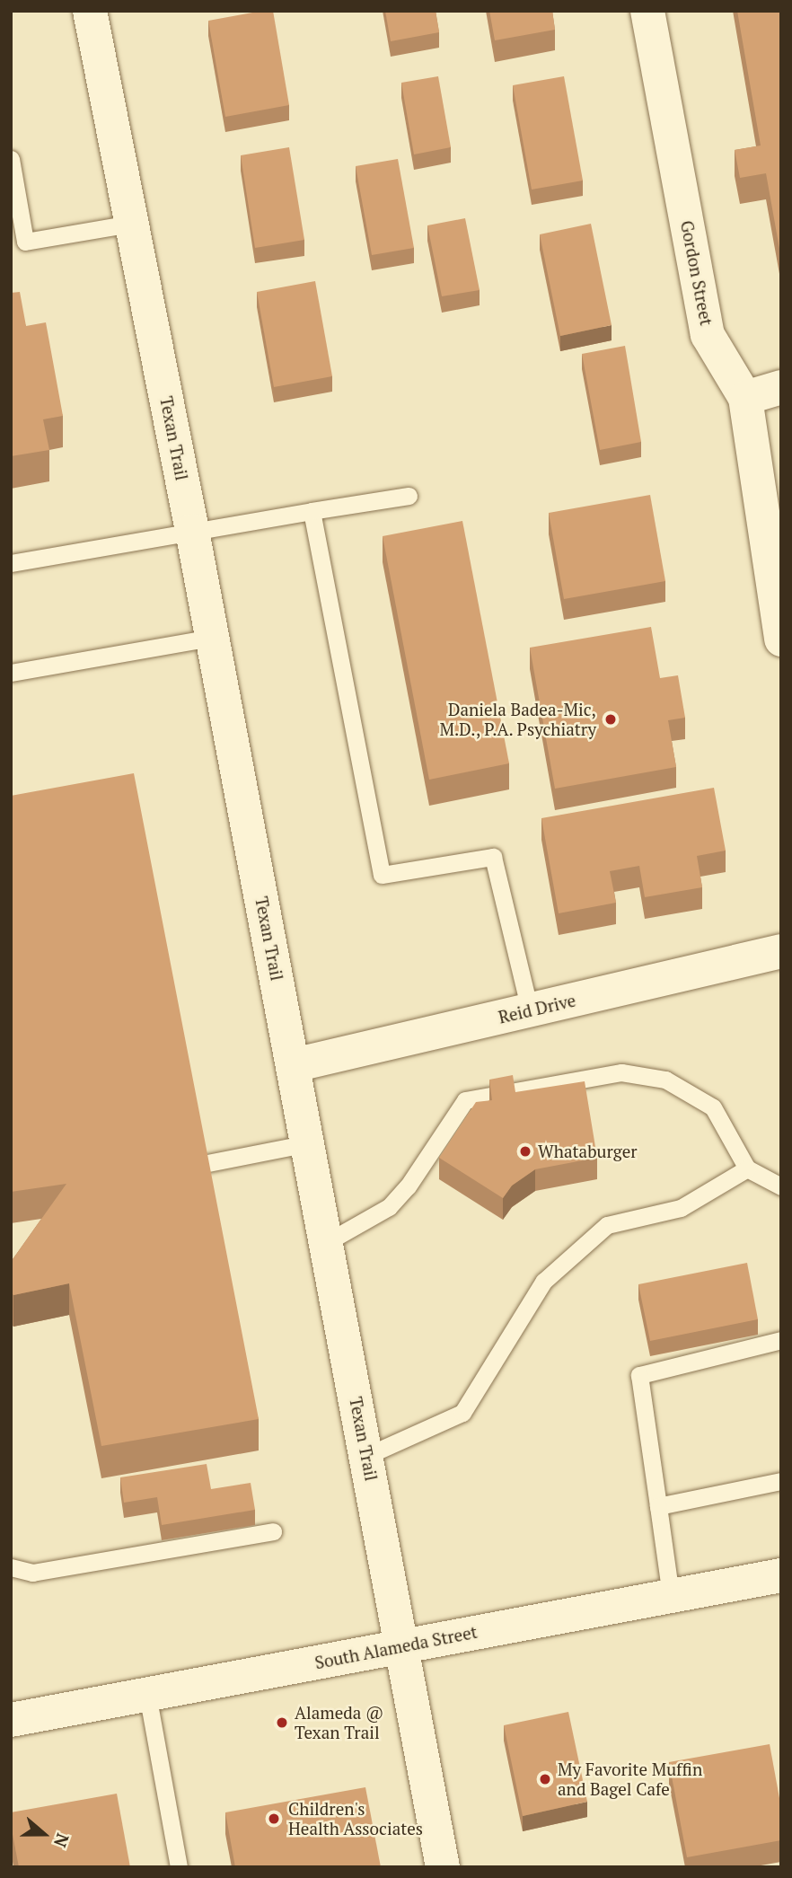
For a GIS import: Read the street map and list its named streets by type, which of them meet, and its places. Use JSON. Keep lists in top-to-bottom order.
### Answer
{
  "streets": {
    "street": [
      "Gordon Street",
      "Texan Trail",
      "Reid Drive",
      "South Alameda Street"
    ]
  },
  "crossings": [
    ["Texan Trail", "Reid Drive"],
    ["Texan Trail", "South Alameda Street"]
  ],
  "places": [
    "Daniela Badea-Mic, M.D., P.A. Psychiatry",
    "Whataburger",
    "Alameda @ Texan Trail",
    "My Favorite Muffin and Bagel Cafe",
    "Children's Health Associates"
  ],
  "north": "right"
}
